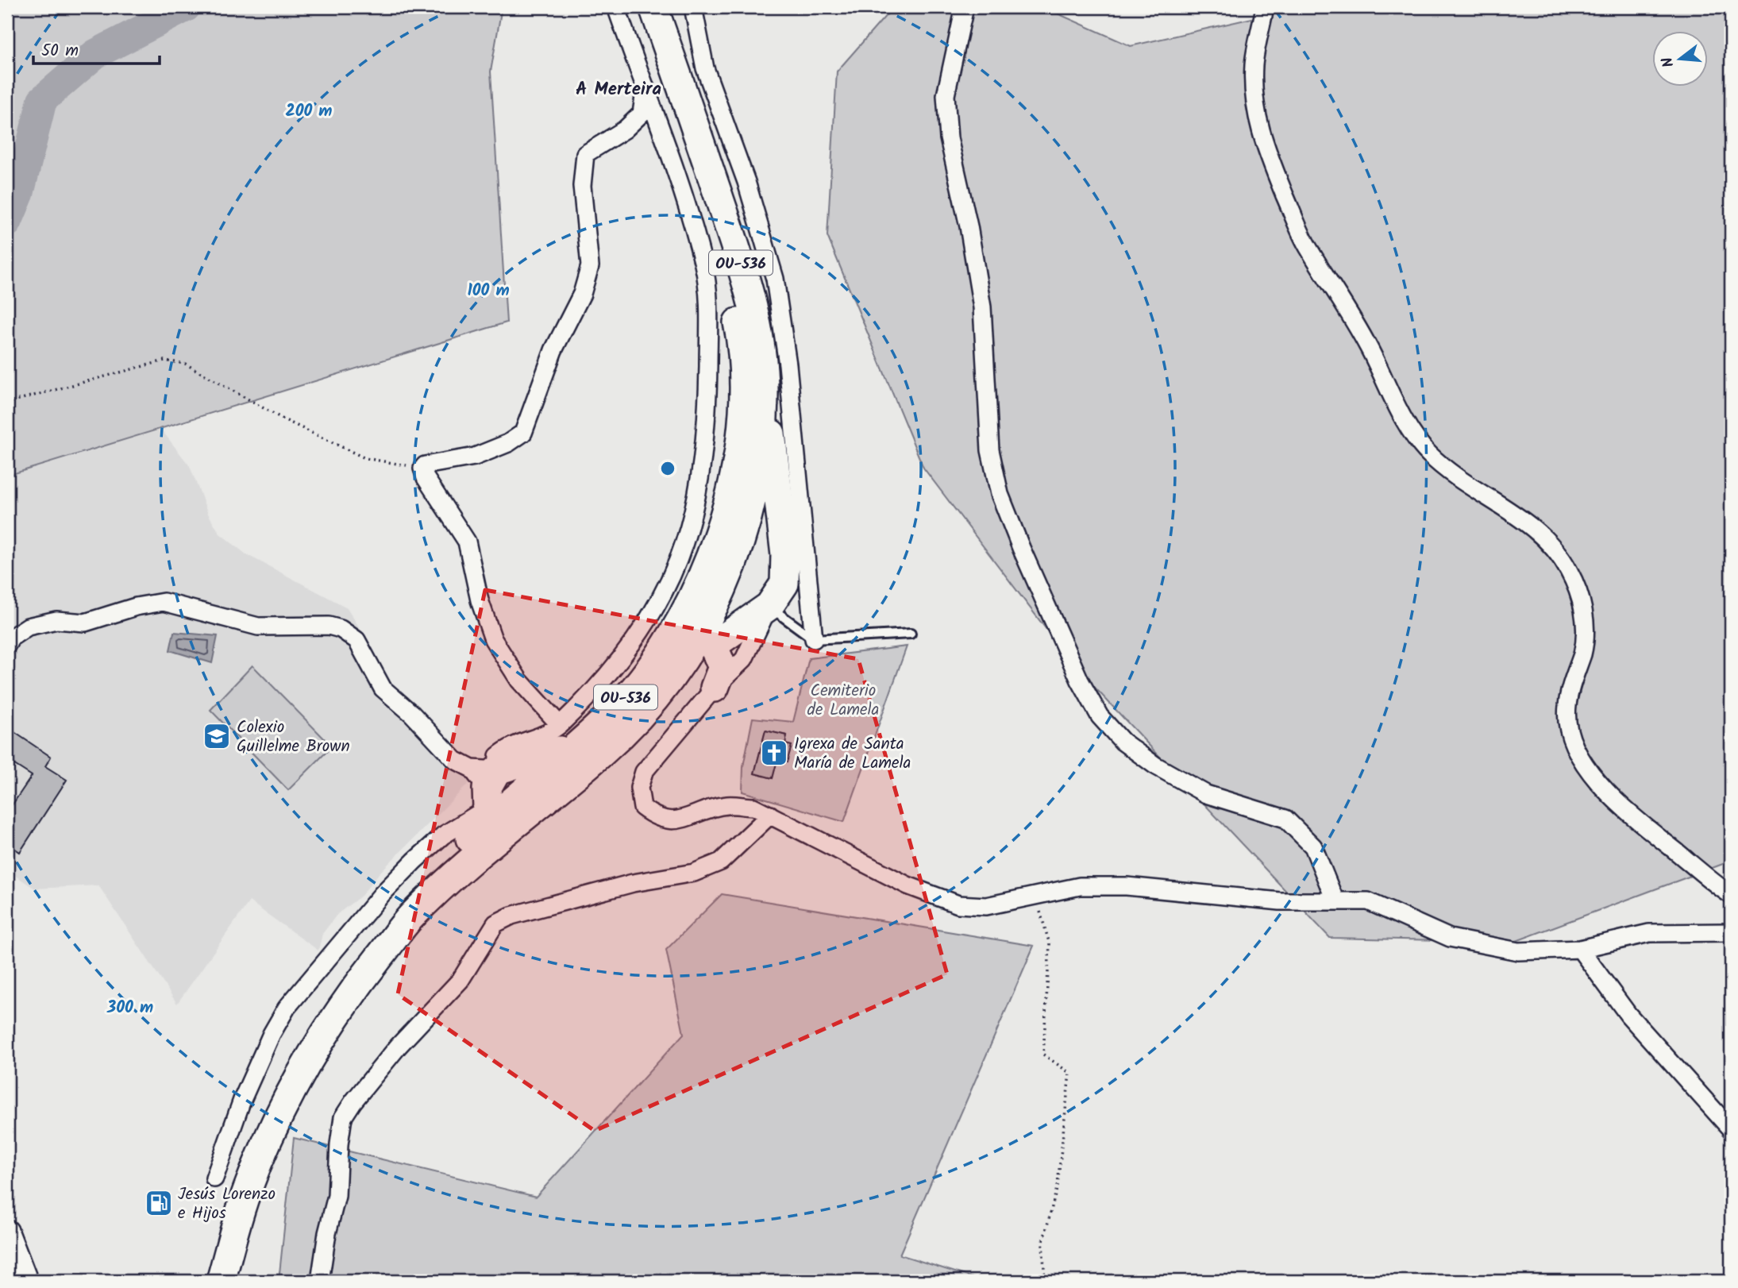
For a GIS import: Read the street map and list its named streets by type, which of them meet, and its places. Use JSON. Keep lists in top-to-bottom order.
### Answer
{
  "streets": {
    "main road": ["OU-536"]
  },
  "districts": ["A Merteira"],
  "parks": ["Cemiterio de Lamela"],
  "places": {
    "school or university": ["Colexio Guillelme Brown"],
    "church": ["Igrexa de Santa María de Lamela"],
    "fuel station": ["Jesús Lorenzo e Hijos"]
  },
  "scale_bar": "50 m",
  "north": "left",
  "rings": ["200 m", "100 m", "300 m"]
}
